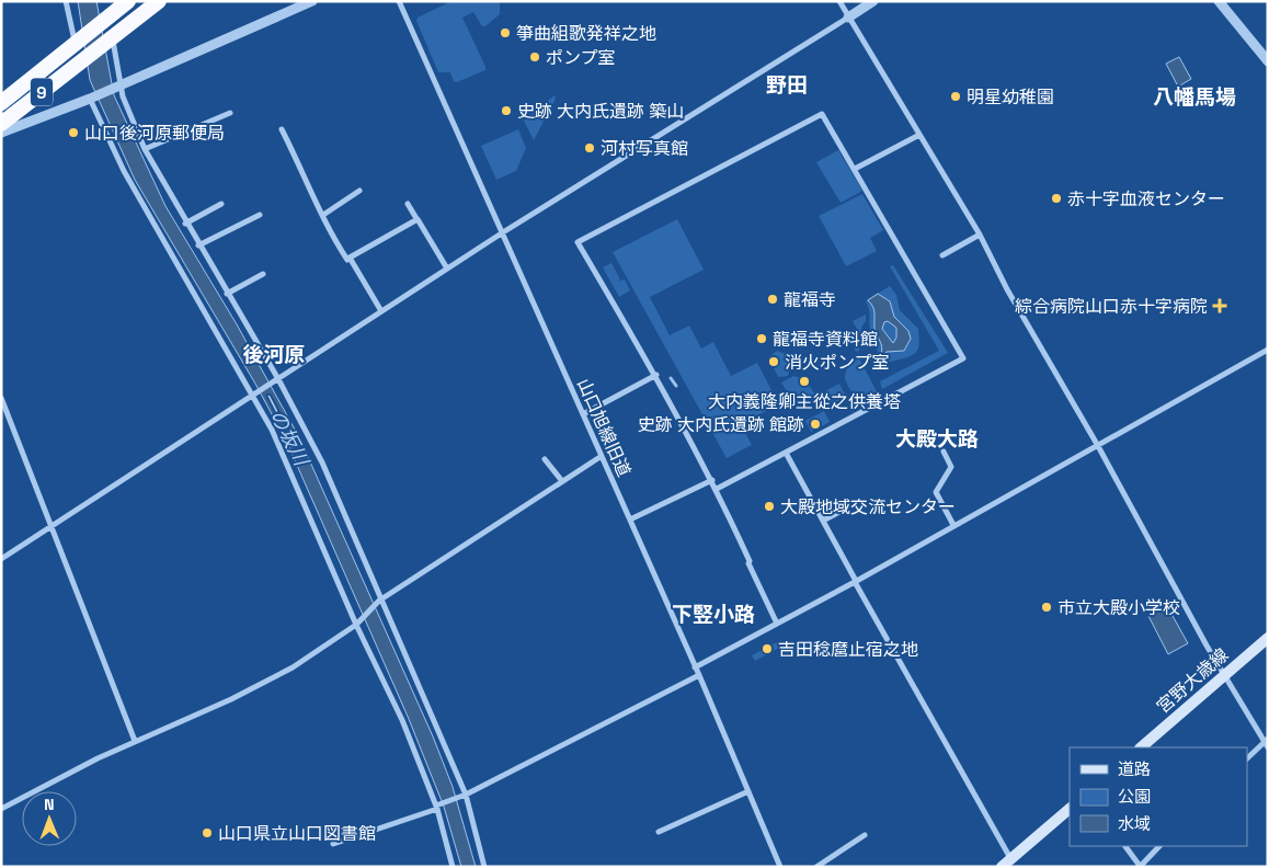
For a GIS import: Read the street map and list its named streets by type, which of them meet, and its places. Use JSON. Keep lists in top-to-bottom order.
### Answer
{
  "streets": {
    "highway": ["9"],
    "main road": ["宮野大歳線"],
    "street": ["山口旭線旧道"]
  },
  "districts": [
    "野田",
    "八幡馬場",
    "後河原",
    "大殿大路",
    "下竪小路"
  ],
  "water": ["一の坂川"],
  "places": {
    "other": [
      "箏曲組歌発祥之地",
      "ポンプ室",
      "明星幼稚園",
      "史跡 大内氏遺跡 築山",
      "山口後河原郵便局",
      "河村写真館",
      "赤十字血液センター",
      "龍福寺",
      "龍福寺資料館",
      "消火ポンプ室",
      "大内義隆卿主從之供養塔",
      "史跡 大内氏遺跡 館跡",
      "大殿地域交流センター",
      "市立大殿小学校",
      "吉田稔麿止宿之地",
      "山口県立山口図書館"
    ],
    "health": ["綜合病院山口赤十字病院"]
  },
  "legend": ["道路", "公園", "水域"],
  "north": "top"
}
